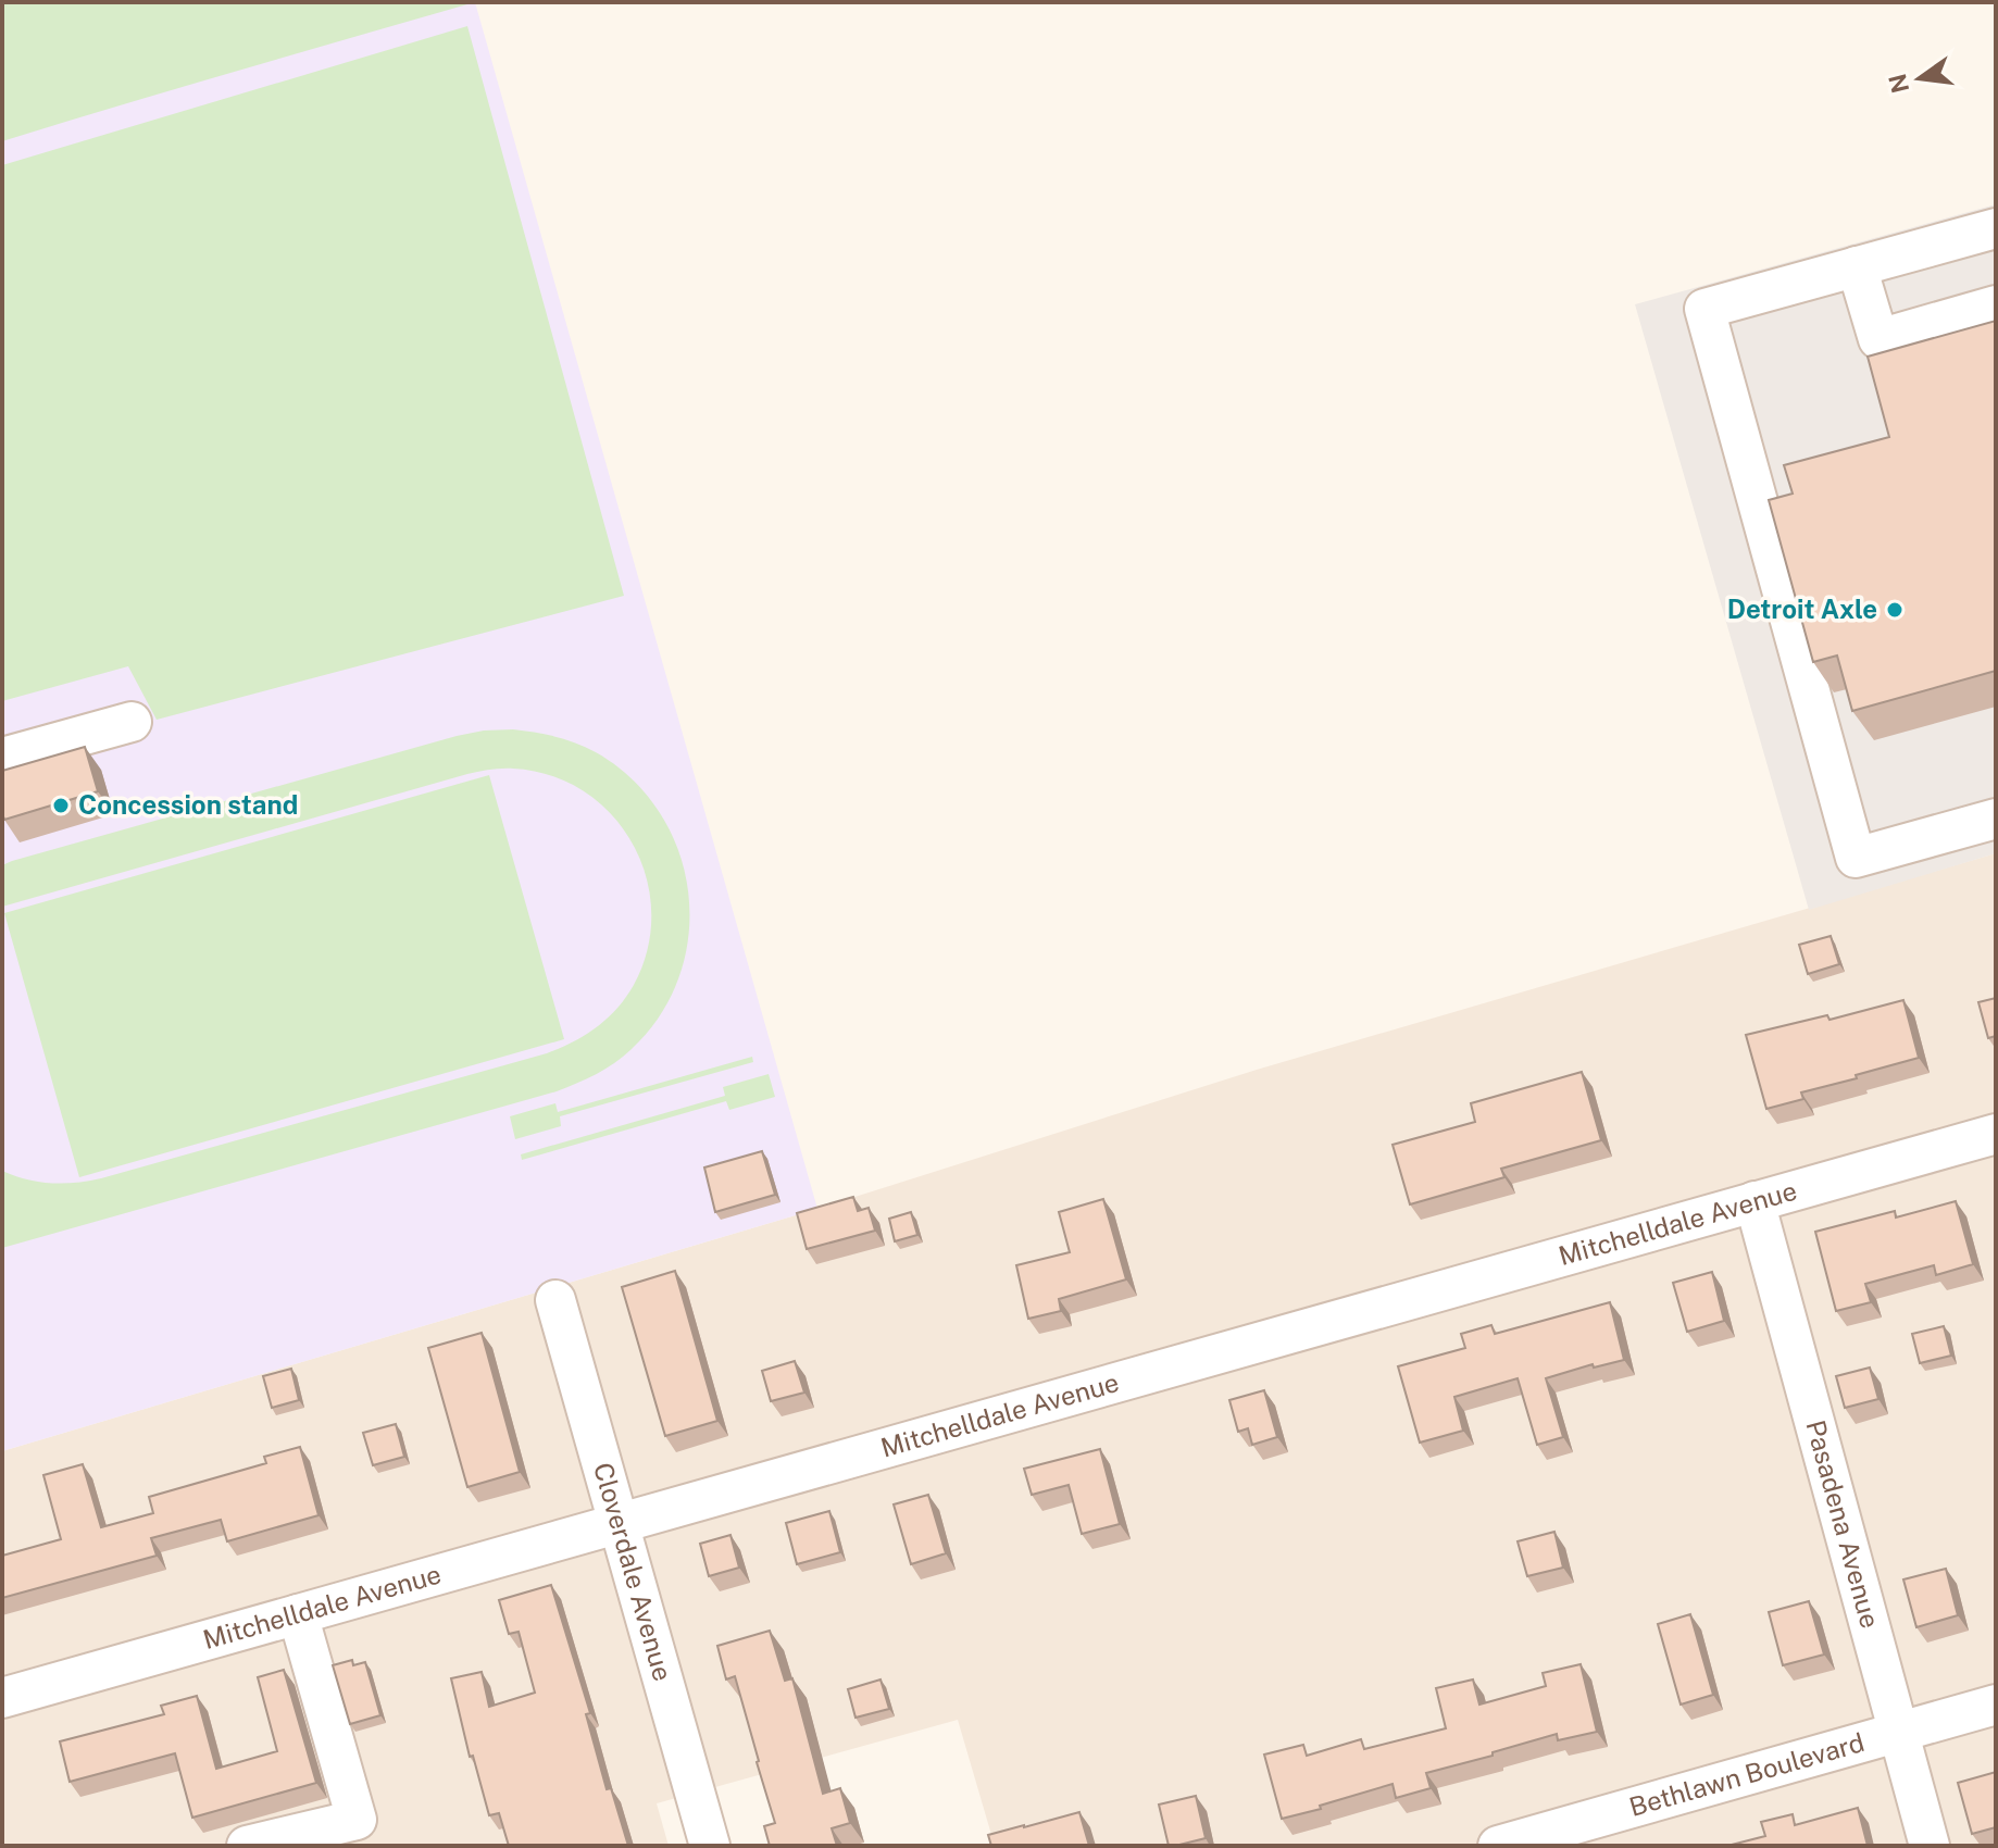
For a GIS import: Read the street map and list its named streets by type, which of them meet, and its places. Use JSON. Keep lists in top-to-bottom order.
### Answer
{
  "streets": {
    "street": [
      "Mitchelldale Avenue",
      "Pasadena Avenue",
      "Cloverdale Avenue",
      "Bethlawn Boulevard"
    ]
  },
  "crossings": [
    ["Mitchelldale Avenue", "Pasadena Avenue"],
    ["Mitchelldale Avenue", "Cloverdale Avenue"],
    ["Pasadena Avenue", "Bethlawn Boulevard"]
  ],
  "places": ["Detroit Axle", "Concession stand"],
  "north": "left"
}
